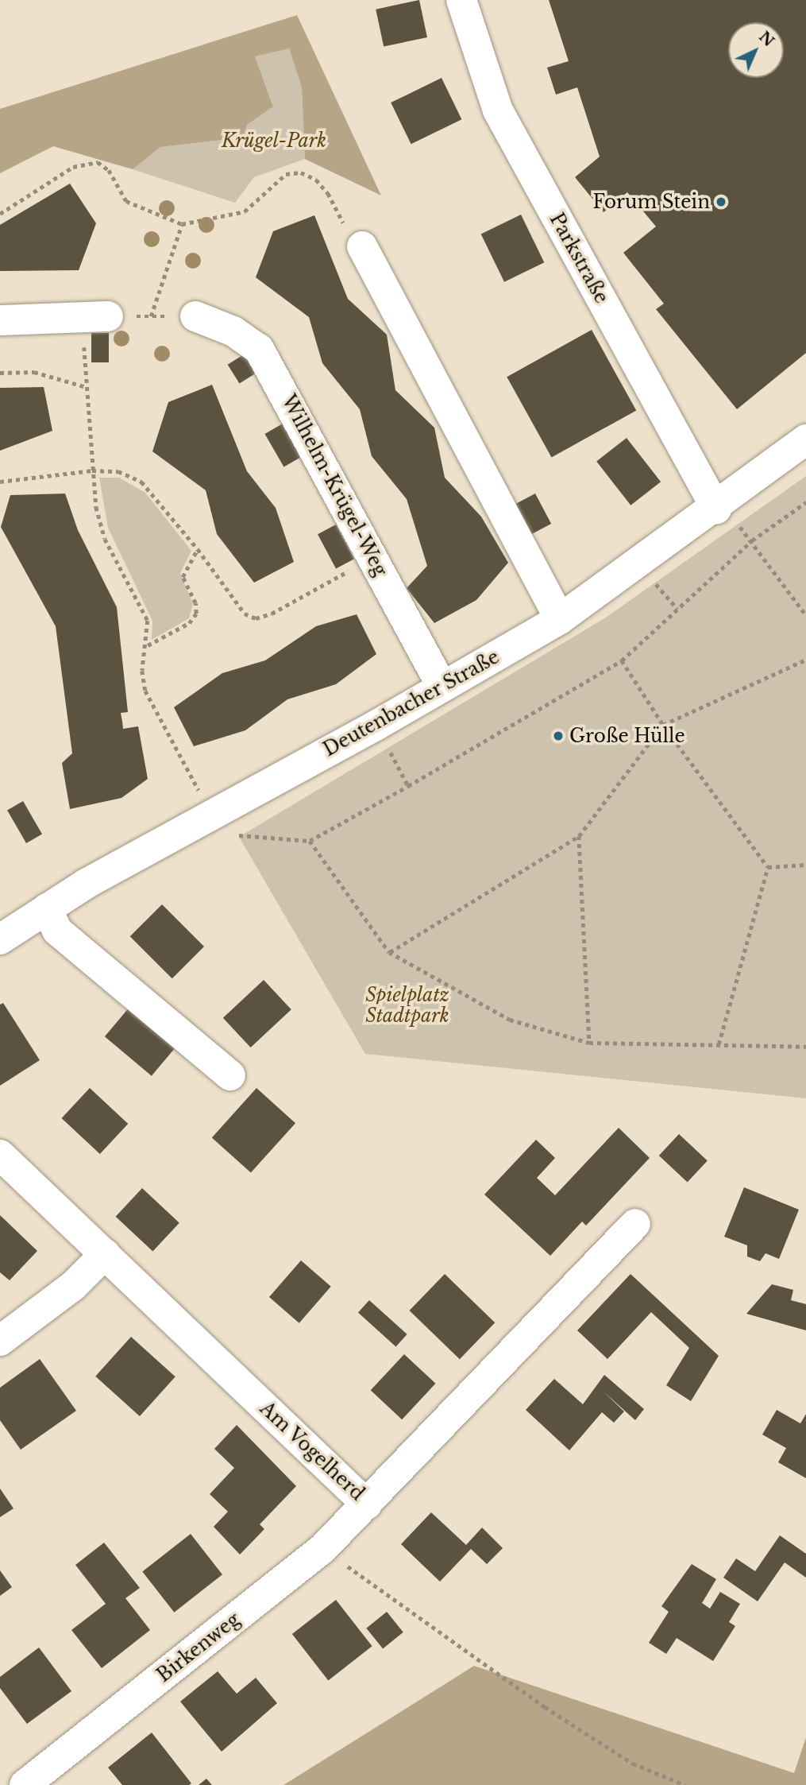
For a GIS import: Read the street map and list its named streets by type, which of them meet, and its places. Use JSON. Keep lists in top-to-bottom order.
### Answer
{
  "streets": {
    "street": [
      "Parkstraße",
      "Wilhelm-Krügel-Weg",
      "Deutenbacher Straße",
      "Am Vogelherd",
      "Birkenweg"
    ]
  },
  "crossings": [
    ["Parkstraße", "Deutenbacher Straße"],
    ["Wilhelm-Krügel-Weg", "Deutenbacher Straße"],
    ["Am Vogelherd", "Birkenweg"]
  ],
  "parks": ["Krügel-Park", "Spielplatz Stadtpark"],
  "places": ["Forum Stein", "Große Hülle"],
  "north": "top right"
}
